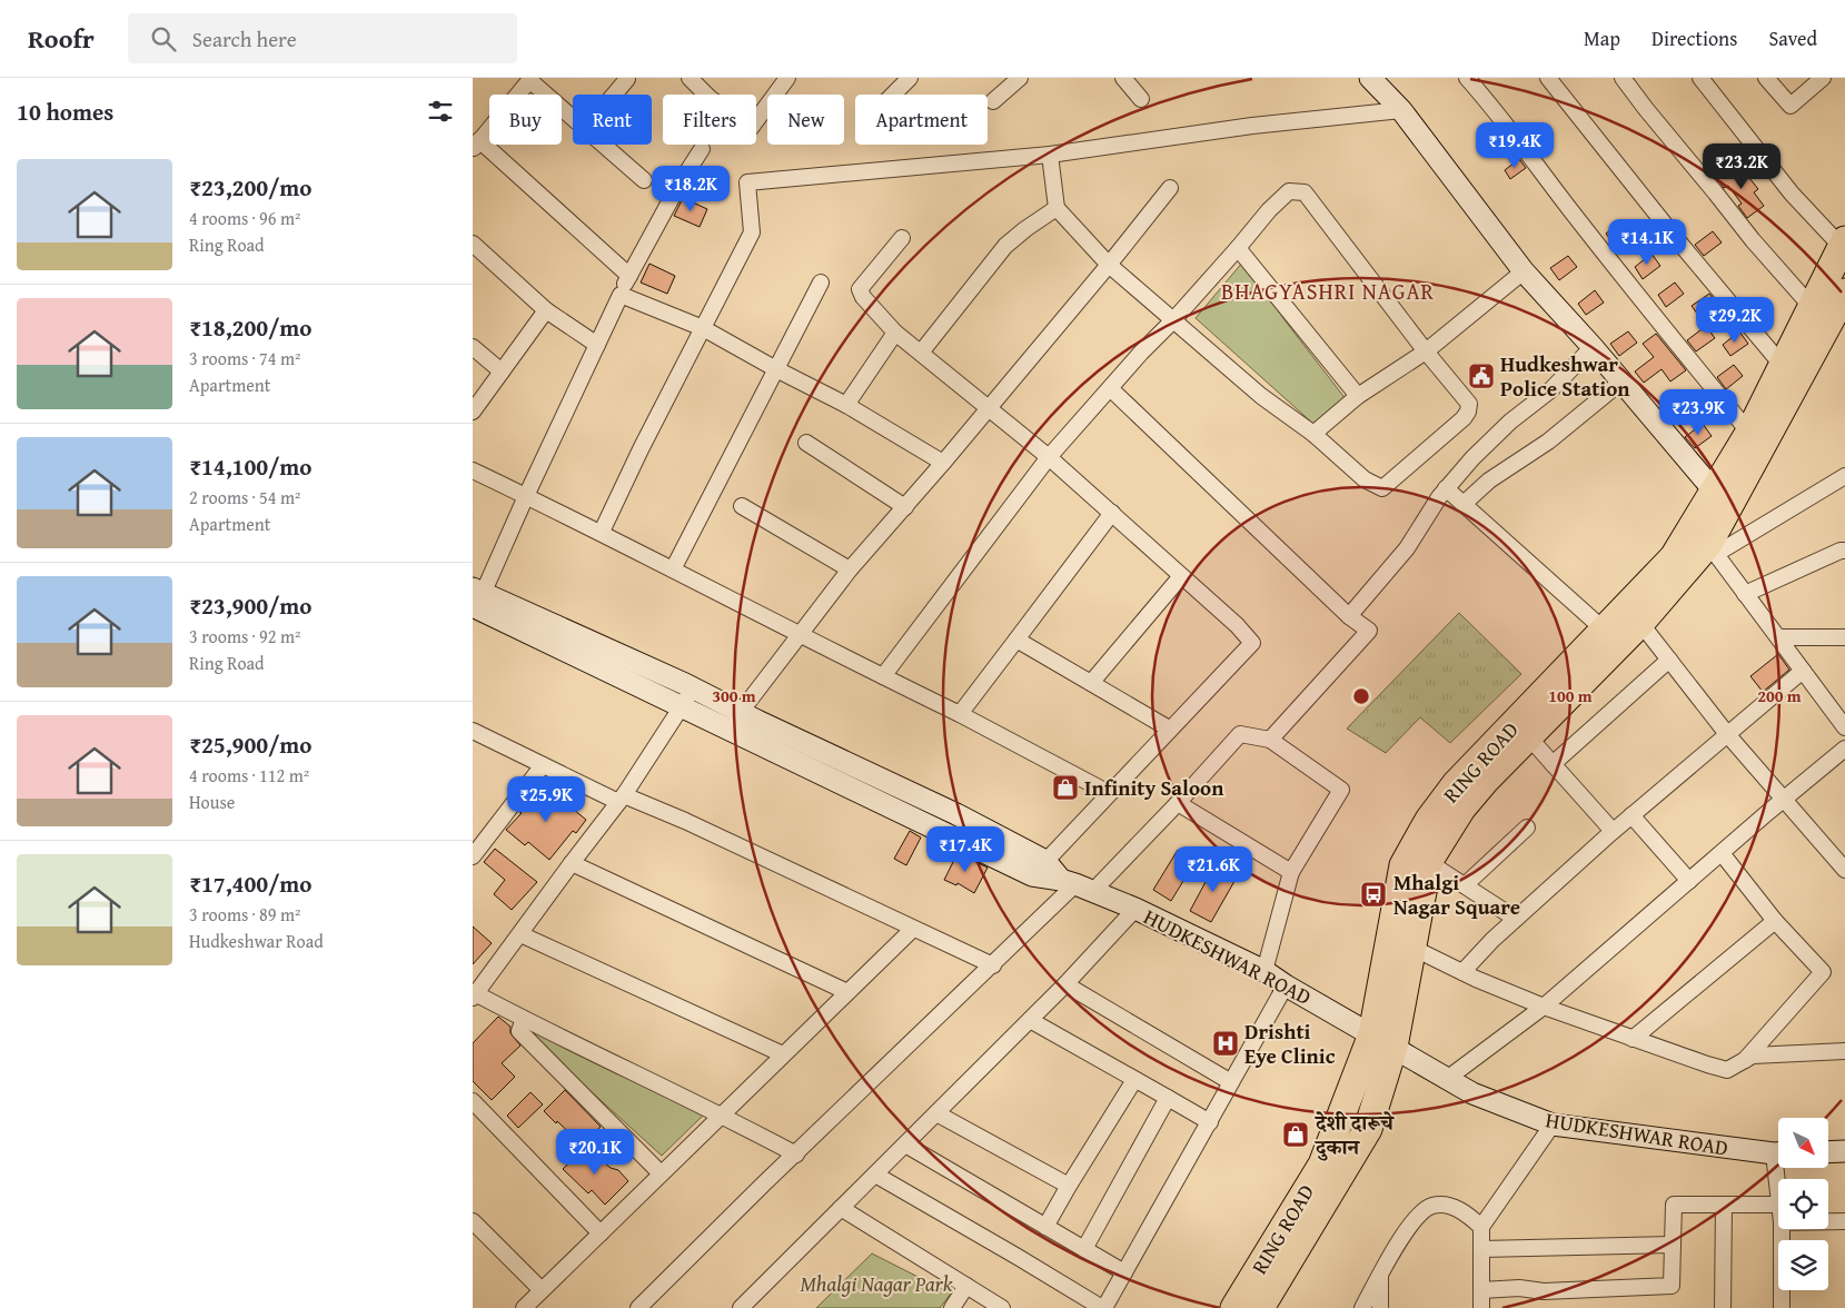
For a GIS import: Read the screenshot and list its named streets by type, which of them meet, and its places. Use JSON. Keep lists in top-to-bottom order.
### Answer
{
  "streets": {
    "highway": ["RING ROAD"],
    "main road": ["HUDKESHWAR ROAD"]
  },
  "crossings": [
    ["RING ROAD", "HUDKESHWAR ROAD"]
  ],
  "districts": ["BHAGYASHRI NAGAR"],
  "parks": ["Mhalgi Nagar Park"],
  "places": {
    "public building": ["Hudkeshwar Police Station"],
    "shop": ["Infinity Saloon", "देशी दारूचे दुकान"],
    "bus stop": ["Mhalgi Nagar Square"],
    "hospital": ["Drishti Eye Clinic"]
  },
  "north": "bottom right",
  "page": {
    "header": "Roofr",
    "search": "Search here",
    "nav": ["Map", "Directions", "Saved"],
    "heading": "10 homes",
    "chip": [
      "Buy",
      "Rent",
      "Filters",
      "New",
      "Apartment"
    ],
    "price": [
      "₹19.4K",
      "₹23.2K",
      "₹18.2K",
      "₹14.1K",
      "₹29.2K",
      "₹23.9K",
      "₹25.9K",
      "₹17.4K",
      "₹21.6K",
      "₹20.1K"
    ],
    "list": [
      {
        "name": "₹23,200/mo",
        "note": "4 rooms · 96 m² · Ring Road"
      },
      {
        "name": "₹18,200/mo",
        "note": "3 rooms · 74 m² · Apartment"
      },
      {
        "name": "₹14,100/mo",
        "note": "2 rooms · 54 m² · Apartment"
      },
      {
        "name": "₹23,900/mo",
        "note": "3 rooms · 92 m² · Ring Road"
      },
      {
        "name": "₹25,900/mo",
        "note": "4 rooms · 112 m² · House"
      },
      {
        "name": "₹17,400/mo",
        "note": "3 rooms · 89 m² · Hudkeshwar Road"
      }
    ]
  },
  "rings": ["100 m", "200 m", "300 m"]
}
